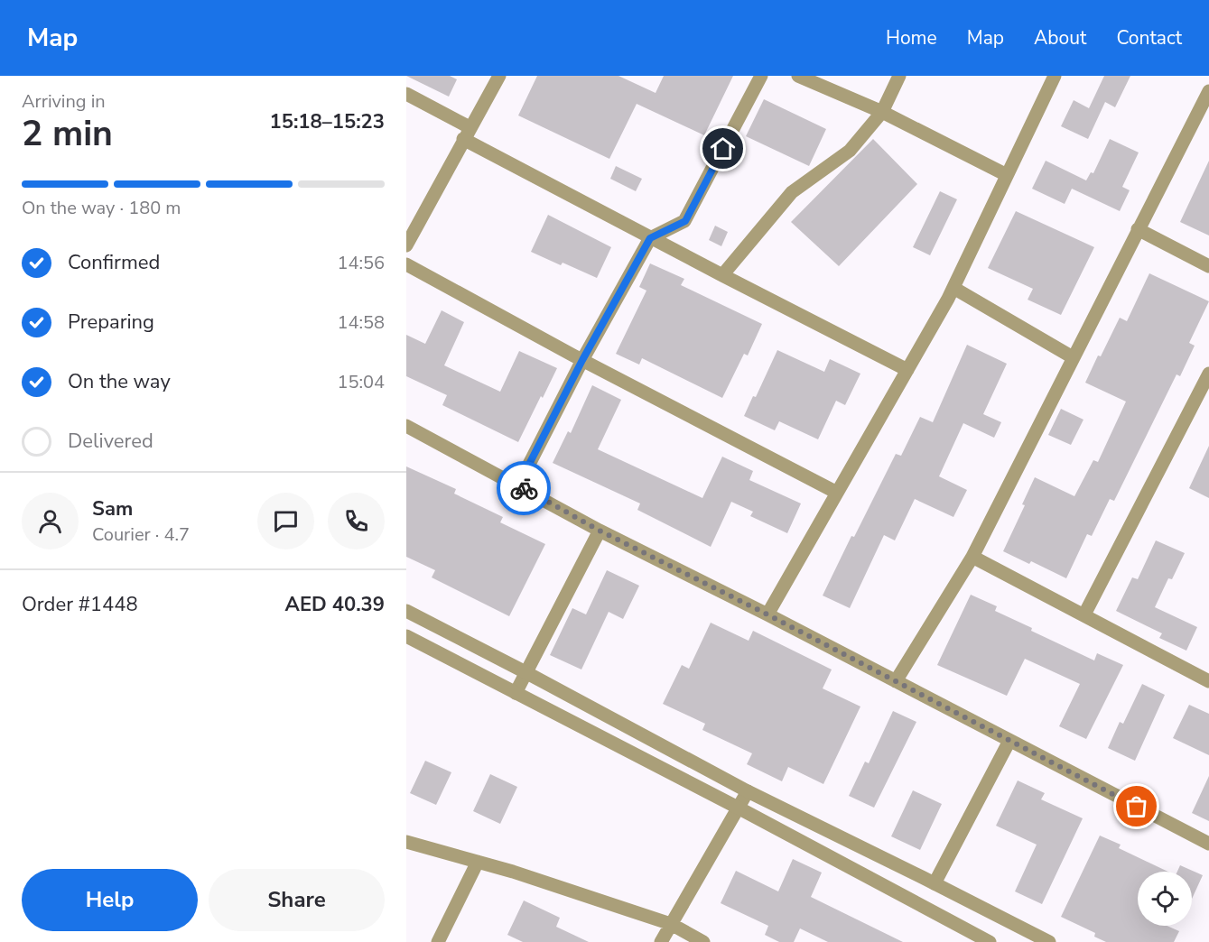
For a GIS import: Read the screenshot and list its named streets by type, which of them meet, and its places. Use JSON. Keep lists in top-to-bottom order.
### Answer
{
  "page": {
    "header": "Map",
    "nav": [
      "Home",
      "Map",
      "About",
      "Contact"
    ],
    "heading": ["2 min", "Arriving in", "15:18–15:23"],
    "panel": [
      "Sam",
      "Courier · 4.7",
      "Order #1448",
      "AED 40.39"
    ],
    "bar": "On the way · 180 m",
    "list": [
      ["Confirmed", "14:56"],
      ["Preparing", "14:58"],
      ["On the way", "15:04"],
      "Delivered"
    ],
    "buttons": ["Help", "Share"]
  }
}
